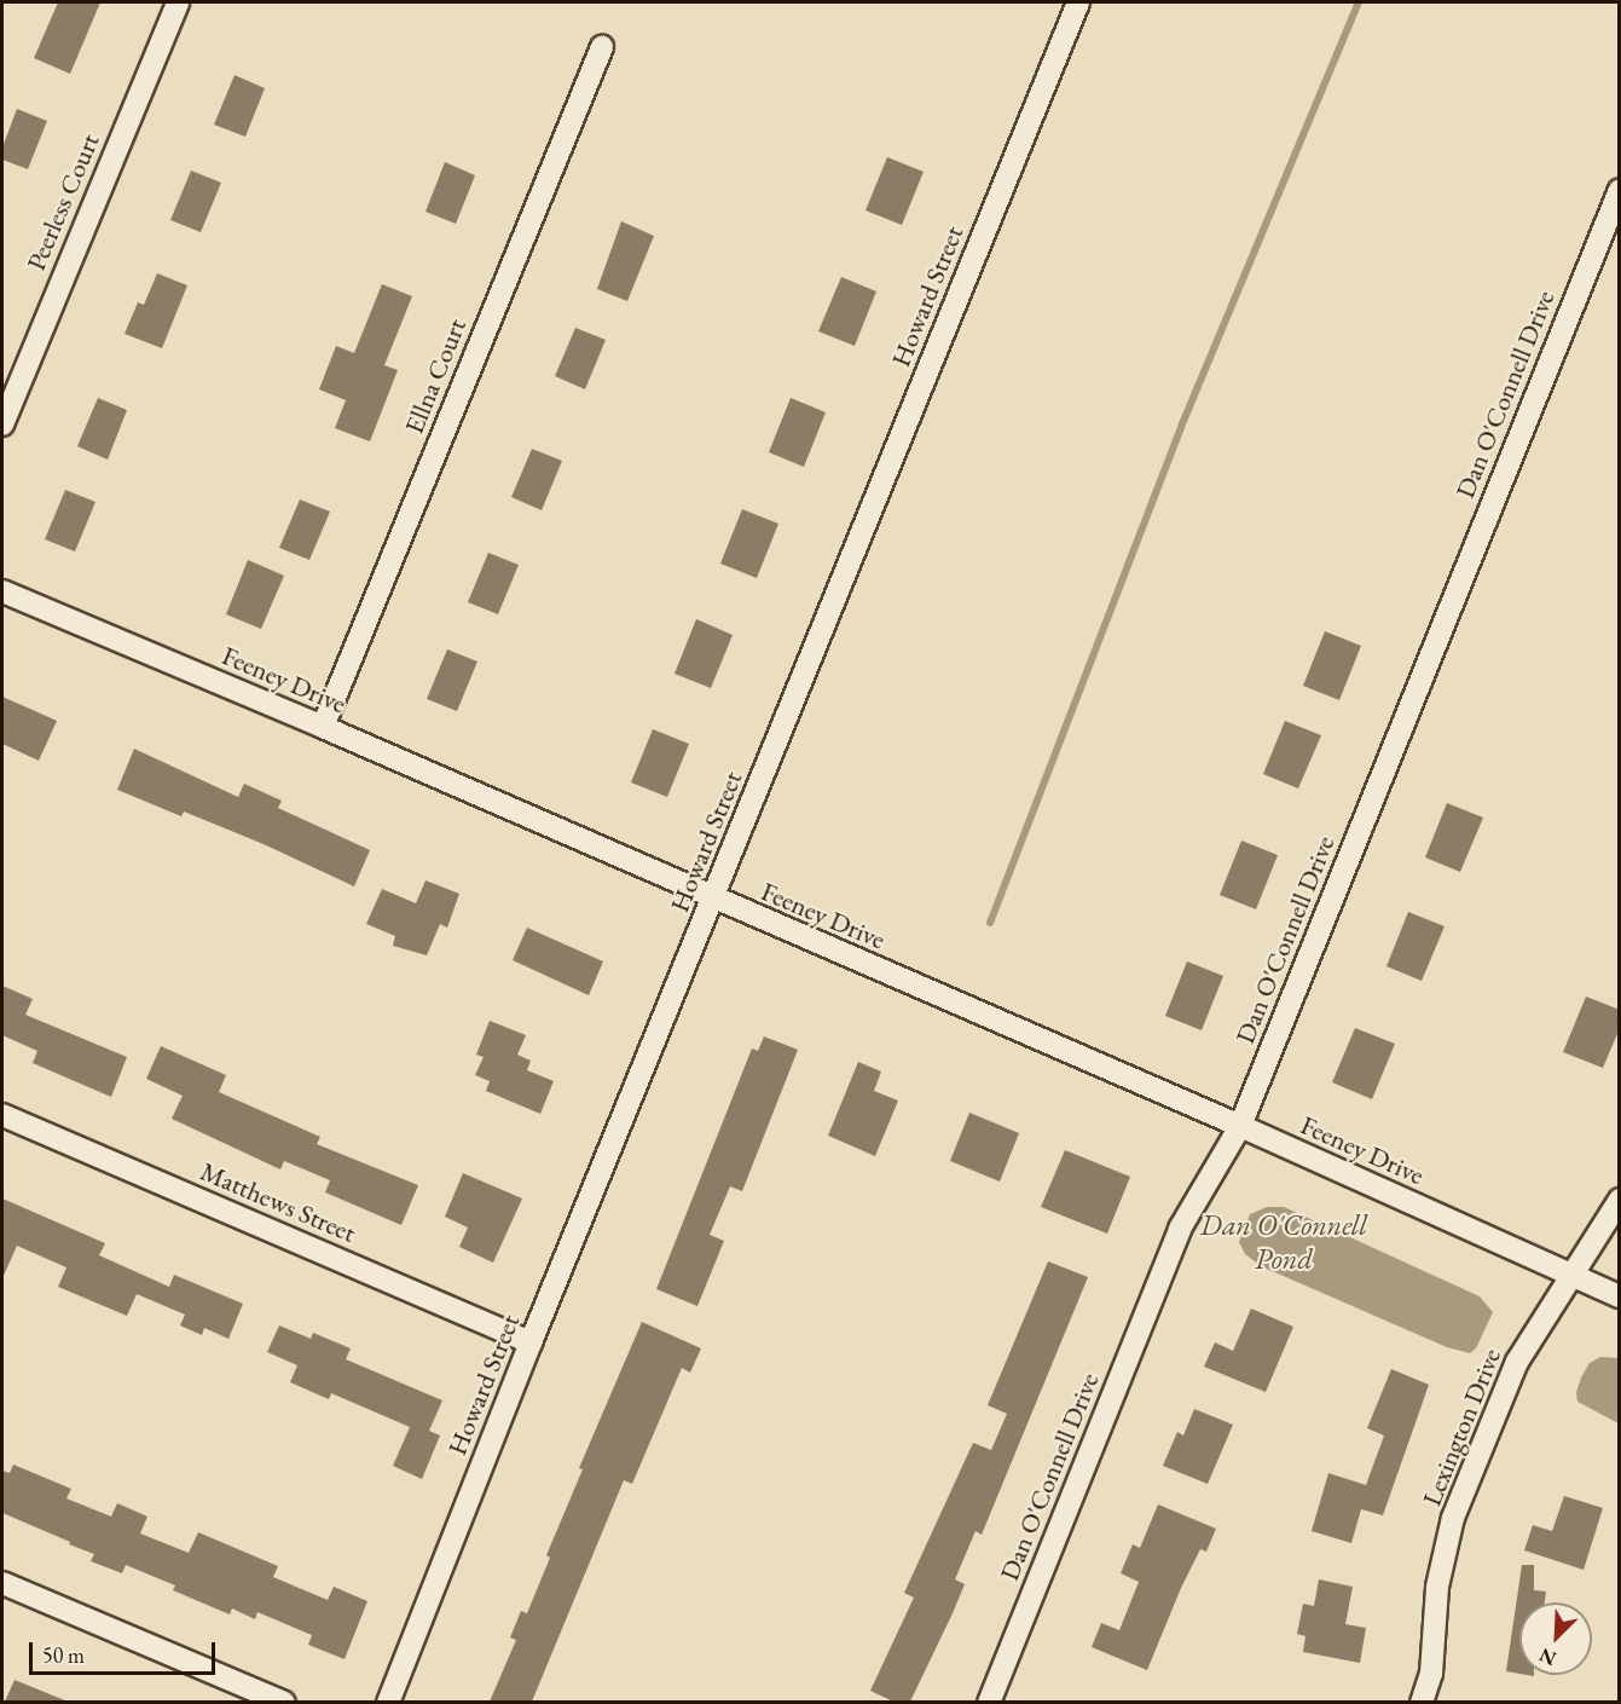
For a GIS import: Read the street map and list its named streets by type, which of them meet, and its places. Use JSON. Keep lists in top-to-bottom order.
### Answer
{
  "streets": {
    "street": [
      "Peerless Court",
      "Howard Street",
      "Ellna Court",
      "Dan O'Connell Drive",
      "Feeney Drive",
      "Matthews Street",
      "Lexington Drive"
    ]
  },
  "crossings": [
    ["Howard Street", "Feeney Drive"],
    ["Howard Street", "Matthews Street"],
    ["Ellna Court", "Feeney Drive"],
    ["Dan O'Connell Drive", "Feeney Drive"],
    ["Feeney Drive", "Lexington Drive"]
  ],
  "water": ["Dan O'Connell Pond"],
  "scale_bar": "50 m",
  "north": "bottom left"
}
